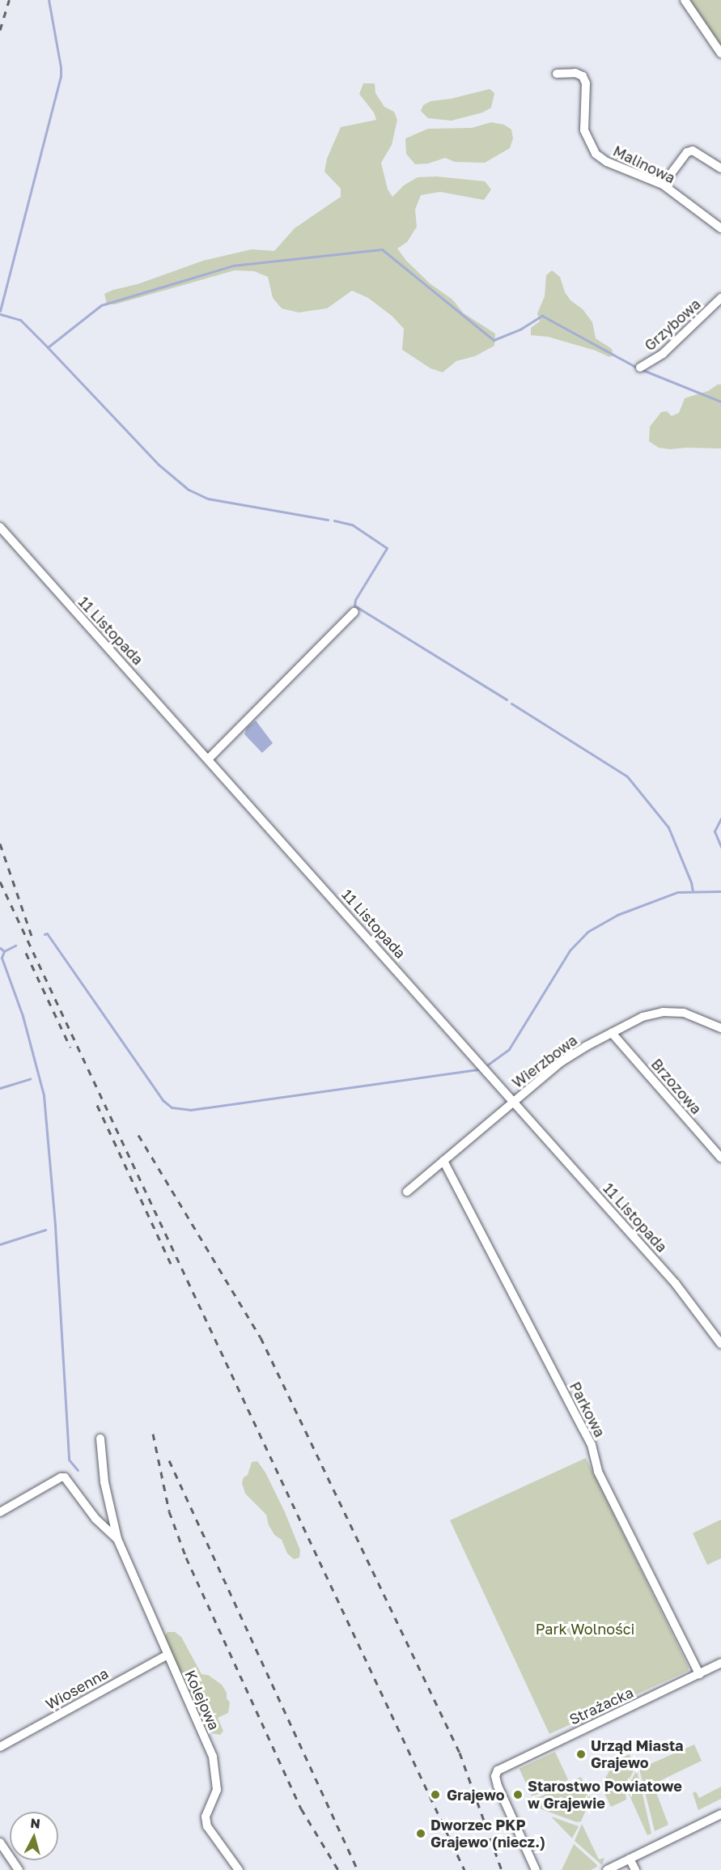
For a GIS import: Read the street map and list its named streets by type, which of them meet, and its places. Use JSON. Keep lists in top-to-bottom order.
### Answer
{
  "streets": {
    "street": [
      "Malinowa",
      "Grzybowa",
      "11 Listopada",
      "Wierzbowa",
      "Brzozowa",
      "Parkowa",
      "Wiosenna",
      "Kolejowa",
      "Strażacka"
    ]
  },
  "crossings": [
    ["11 Listopada", "Wierzbowa"],
    ["Wierzbowa", "Brzozowa"],
    ["Wierzbowa", "Parkowa"],
    ["Parkowa", "Strażacka"],
    ["Wiosenna", "Kolejowa"]
  ],
  "parks": ["Park Wolności"],
  "places": [
    "Urząd Miasta Grajewo",
    "Grajewo",
    "Starostwo Powiatowe w Grajewie",
    "Dworzec PKP Grajewo (niecz.)"
  ],
  "north": "top"
}
